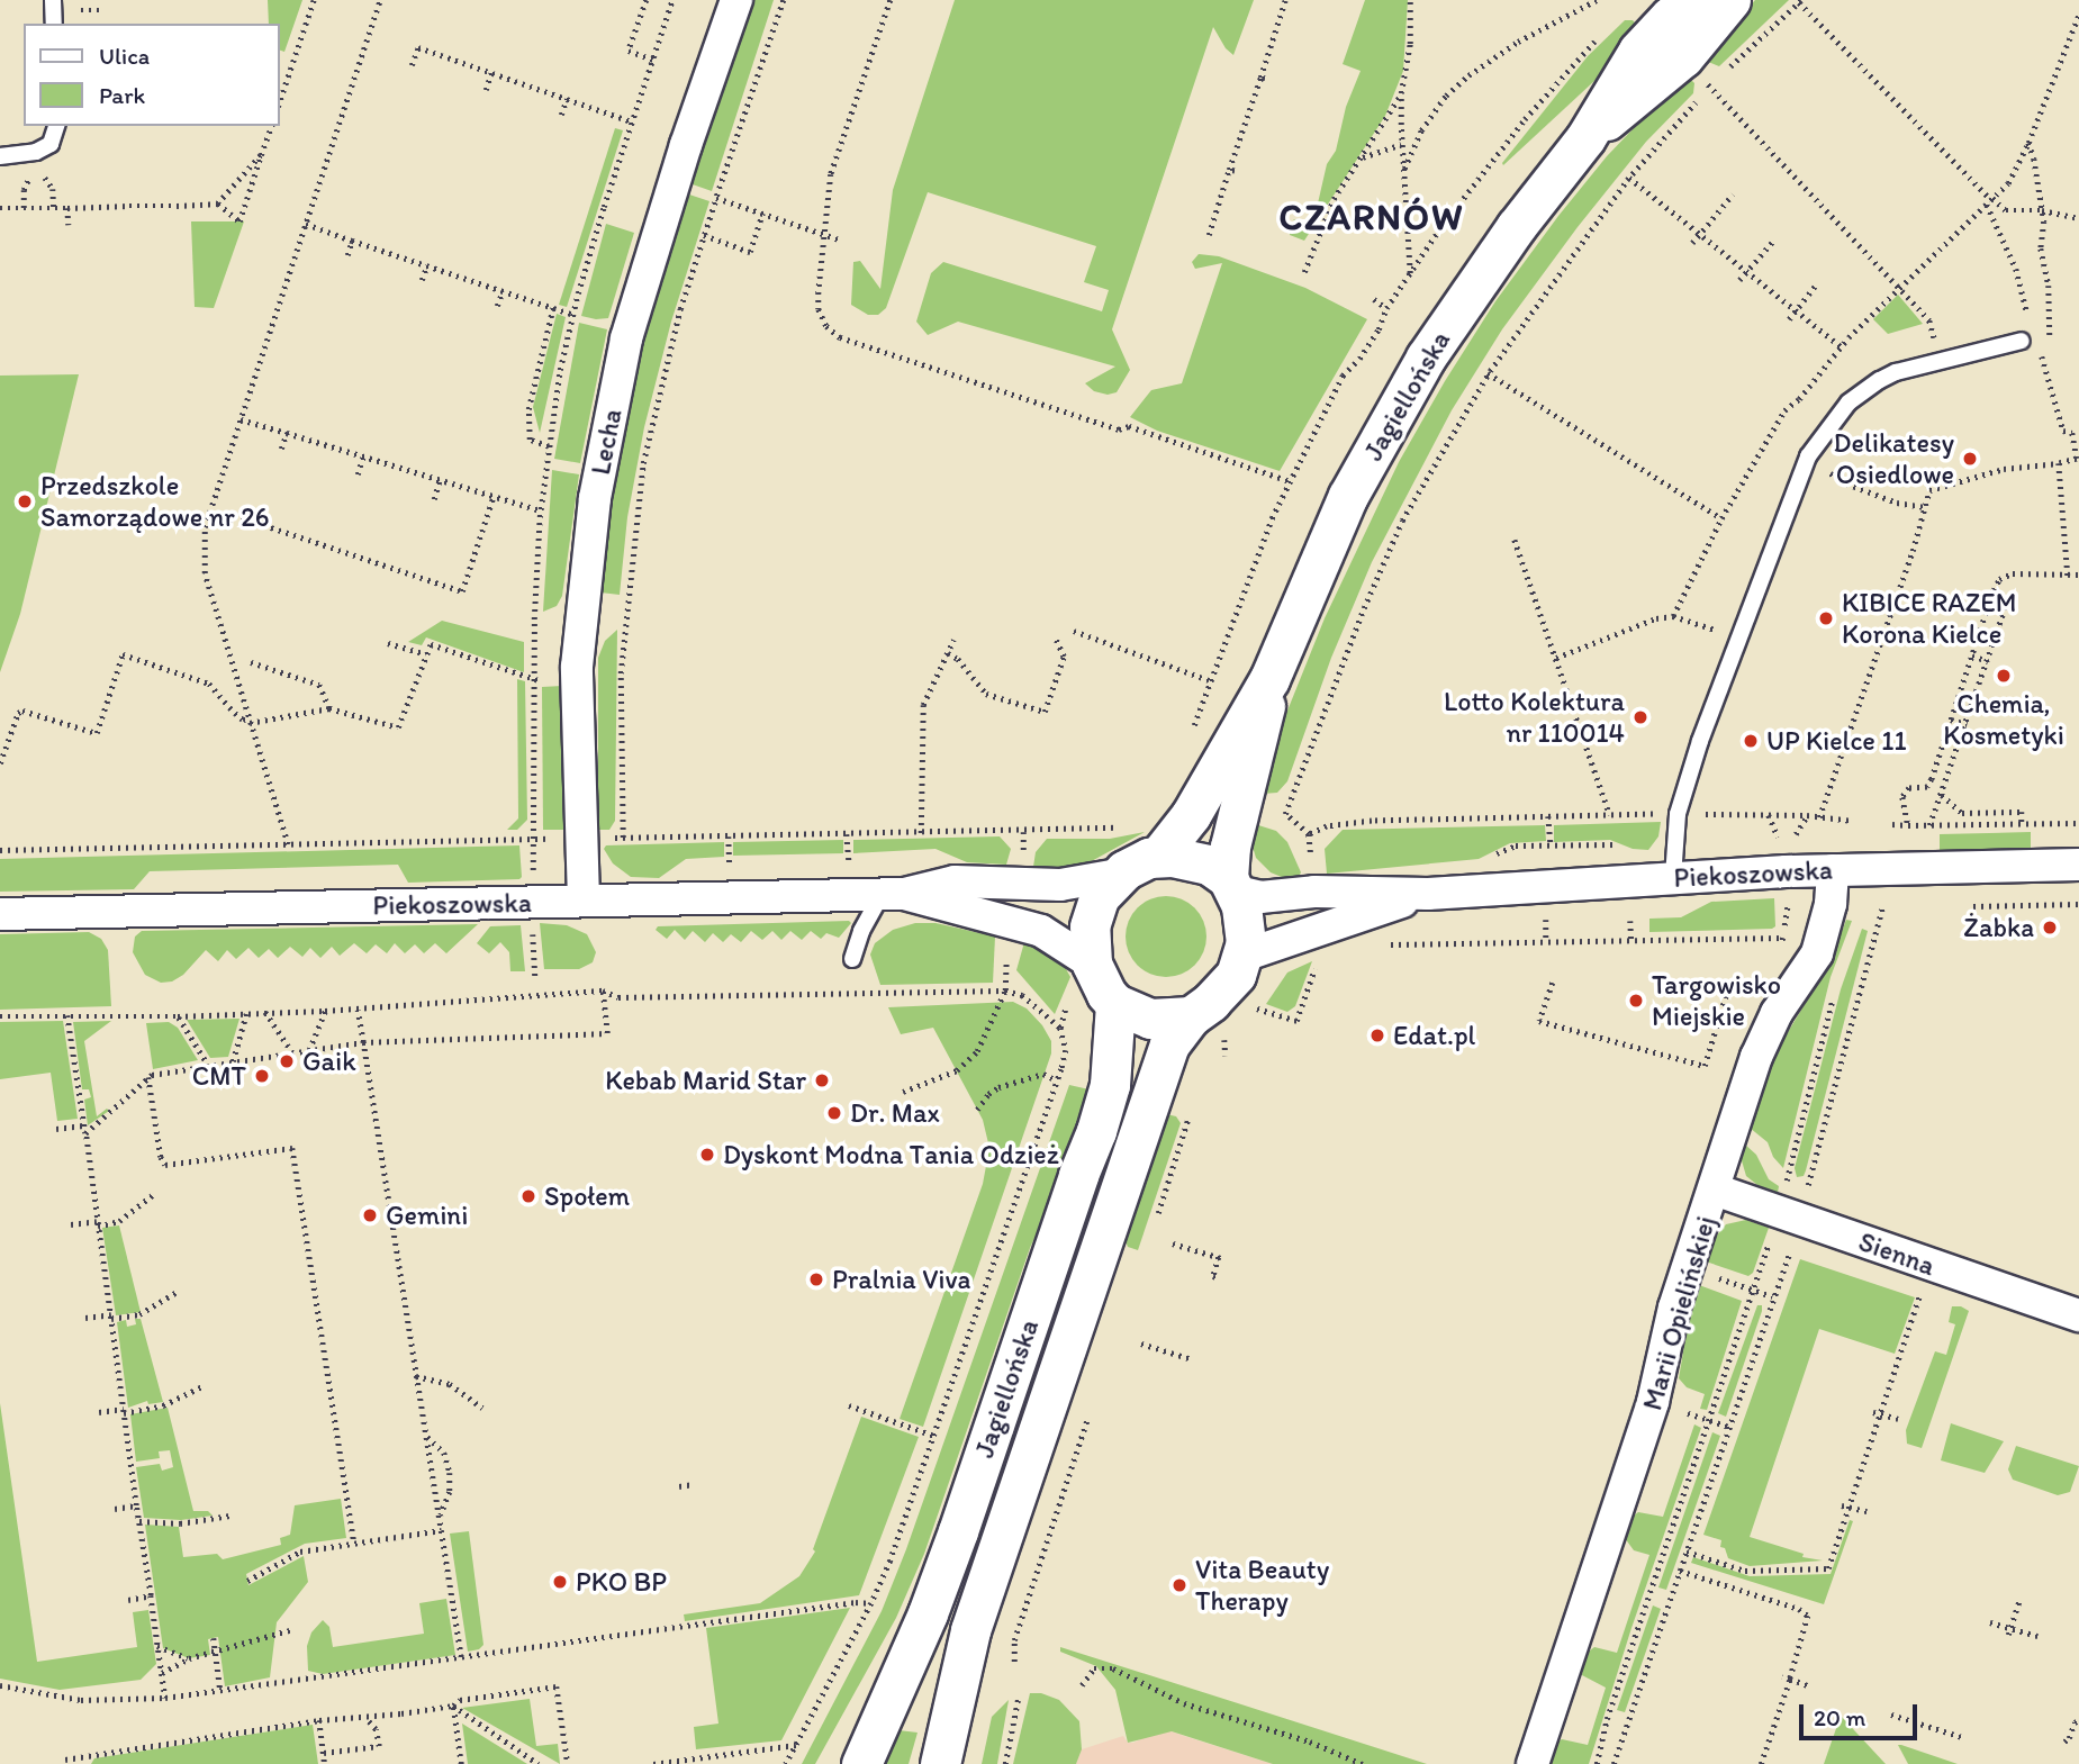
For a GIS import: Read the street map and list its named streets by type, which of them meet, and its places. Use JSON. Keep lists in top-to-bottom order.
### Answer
{
  "streets": {
    "street": [
      "Jagiellońska",
      "Lecha",
      "Piekoszowska",
      "Sienna",
      "Marii Opielińskiej"
    ]
  },
  "crossings": [
    ["Jagiellońska", "Piekoszowska"],
    ["Lecha", "Piekoszowska"],
    ["Piekoszowska", "Marii Opielińskiej"],
    ["Sienna", "Marii Opielińskiej"]
  ],
  "districts": ["CZARNÓW"],
  "places": [
    "Delikatesy Osiedlowe",
    "Przedszkole Samorządowe nr 26",
    "KIBICE RAZEM Korona Kielce",
    "Chemia, Kosmetyki",
    "Lotto Kolektura nr 110014",
    "UP Kielce 11",
    "Żabka",
    "Targowisko Miejskie",
    "Edat.pl",
    "Gaik",
    "CMT",
    "Kebab Marid Star",
    "Dr. Max",
    "Dyskont Modna Tania Odzież",
    "Społem",
    "Gemini",
    "Pralnia Viva",
    "PKO BP",
    "Vita Beauty Therapy"
  ],
  "legend": ["Ulica", "Park"],
  "scale_bar": "20 m"
}
